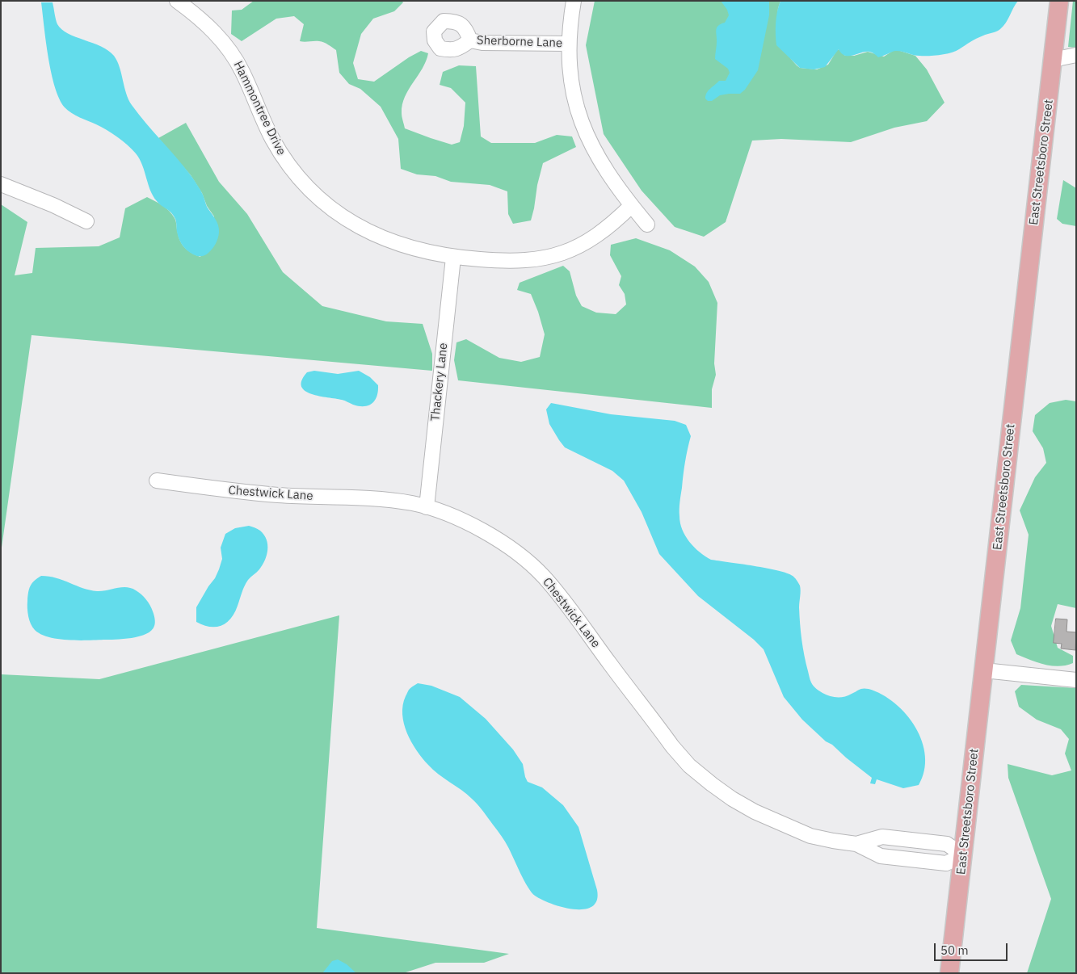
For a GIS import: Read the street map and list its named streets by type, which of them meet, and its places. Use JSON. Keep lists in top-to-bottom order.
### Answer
{
  "streets": {
    "main road": ["East Streetsboro Street"],
    "street": [
      "Sherborne Lane",
      "Hammontree Drive",
      "Thackery Lane",
      "Chestwick Lane"
    ]
  },
  "crossings": [
    ["Hammontree Drive", "Thackery Lane"],
    ["East Streetsboro Street", "Chestwick Lane"],
    ["Thackery Lane", "Chestwick Lane"]
  ],
  "scale_bar": "50 m"
}
